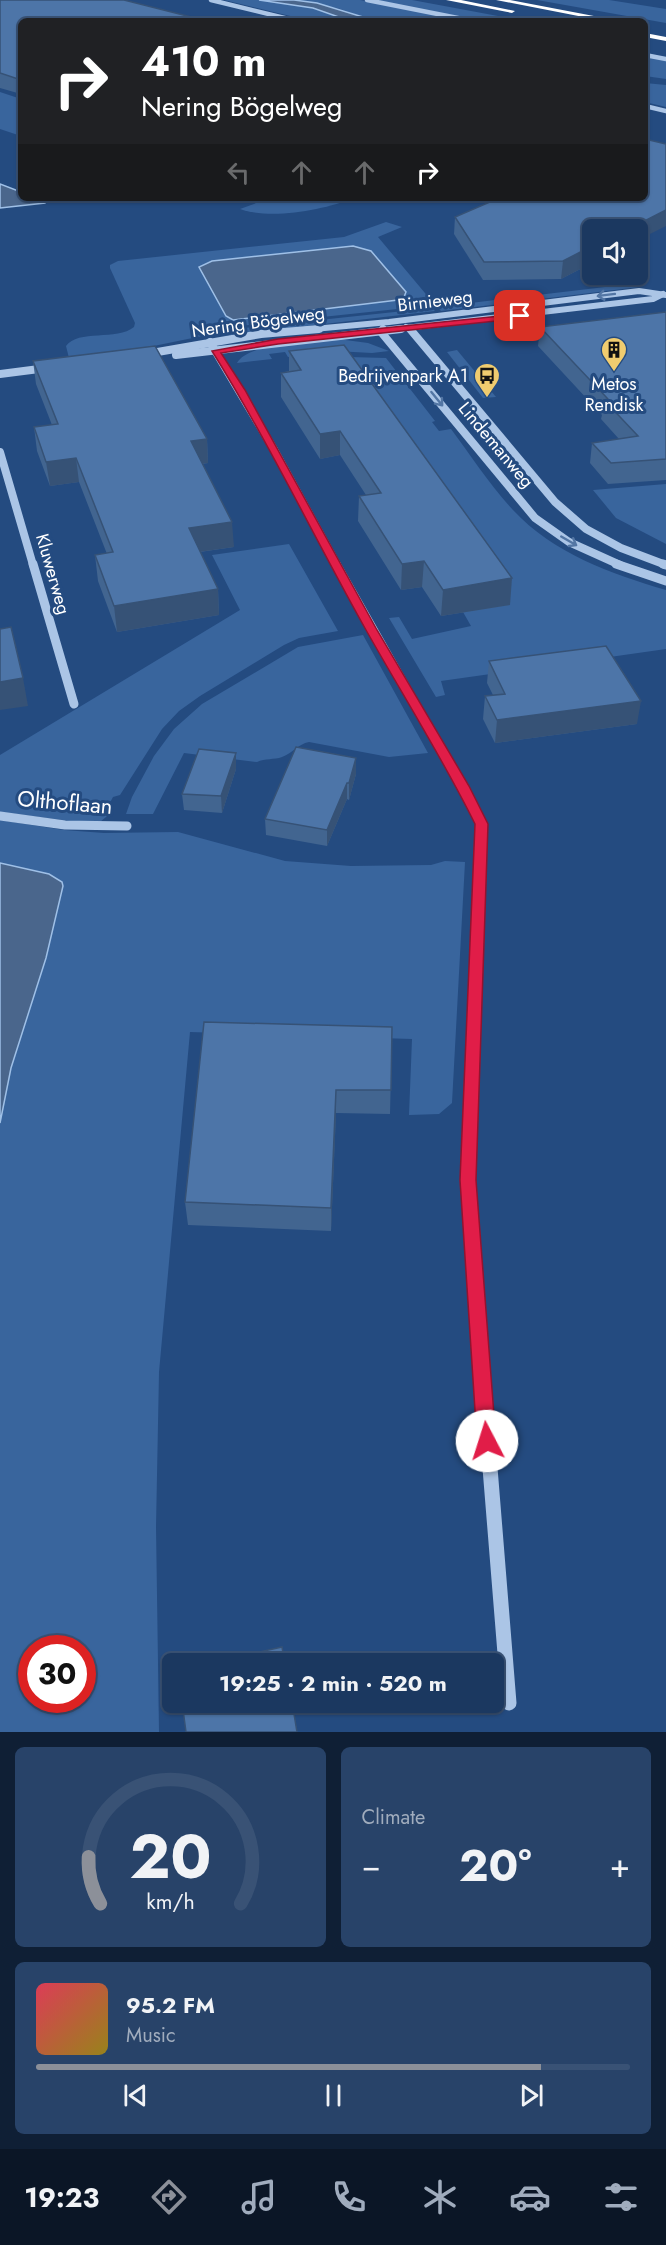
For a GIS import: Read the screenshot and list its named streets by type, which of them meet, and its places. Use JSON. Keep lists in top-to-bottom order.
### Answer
{
  "streets": {
    "street": [
      "Birnieweg",
      "Nering Bögelweg",
      "Lindemanweg",
      "Kluwerweg",
      "Olthoflaan"
    ]
  },
  "crossings": [
    ["Birnieweg", "Nering Bögelweg"],
    ["Birnieweg", "Lindemanweg"],
    ["Nering Bögelweg", "Lindemanweg"]
  ],
  "places": {
    "building": ["Metos Rendisk"],
    "bus stop": ["Bedrijvenpark A1"]
  },
  "page": {
    "turn": ["410 m", "Nering Bögelweg"],
    "limit": "30",
    "trip": "19:25 · 2 min · 520 m",
    "tile": "Climate",
    "heat": ["−", "20°", "+"],
    "song": ["95.2 FM", "Music"],
    "tabs": "19:23",
    "gauge": ["20", "km/h"]
  }
}
